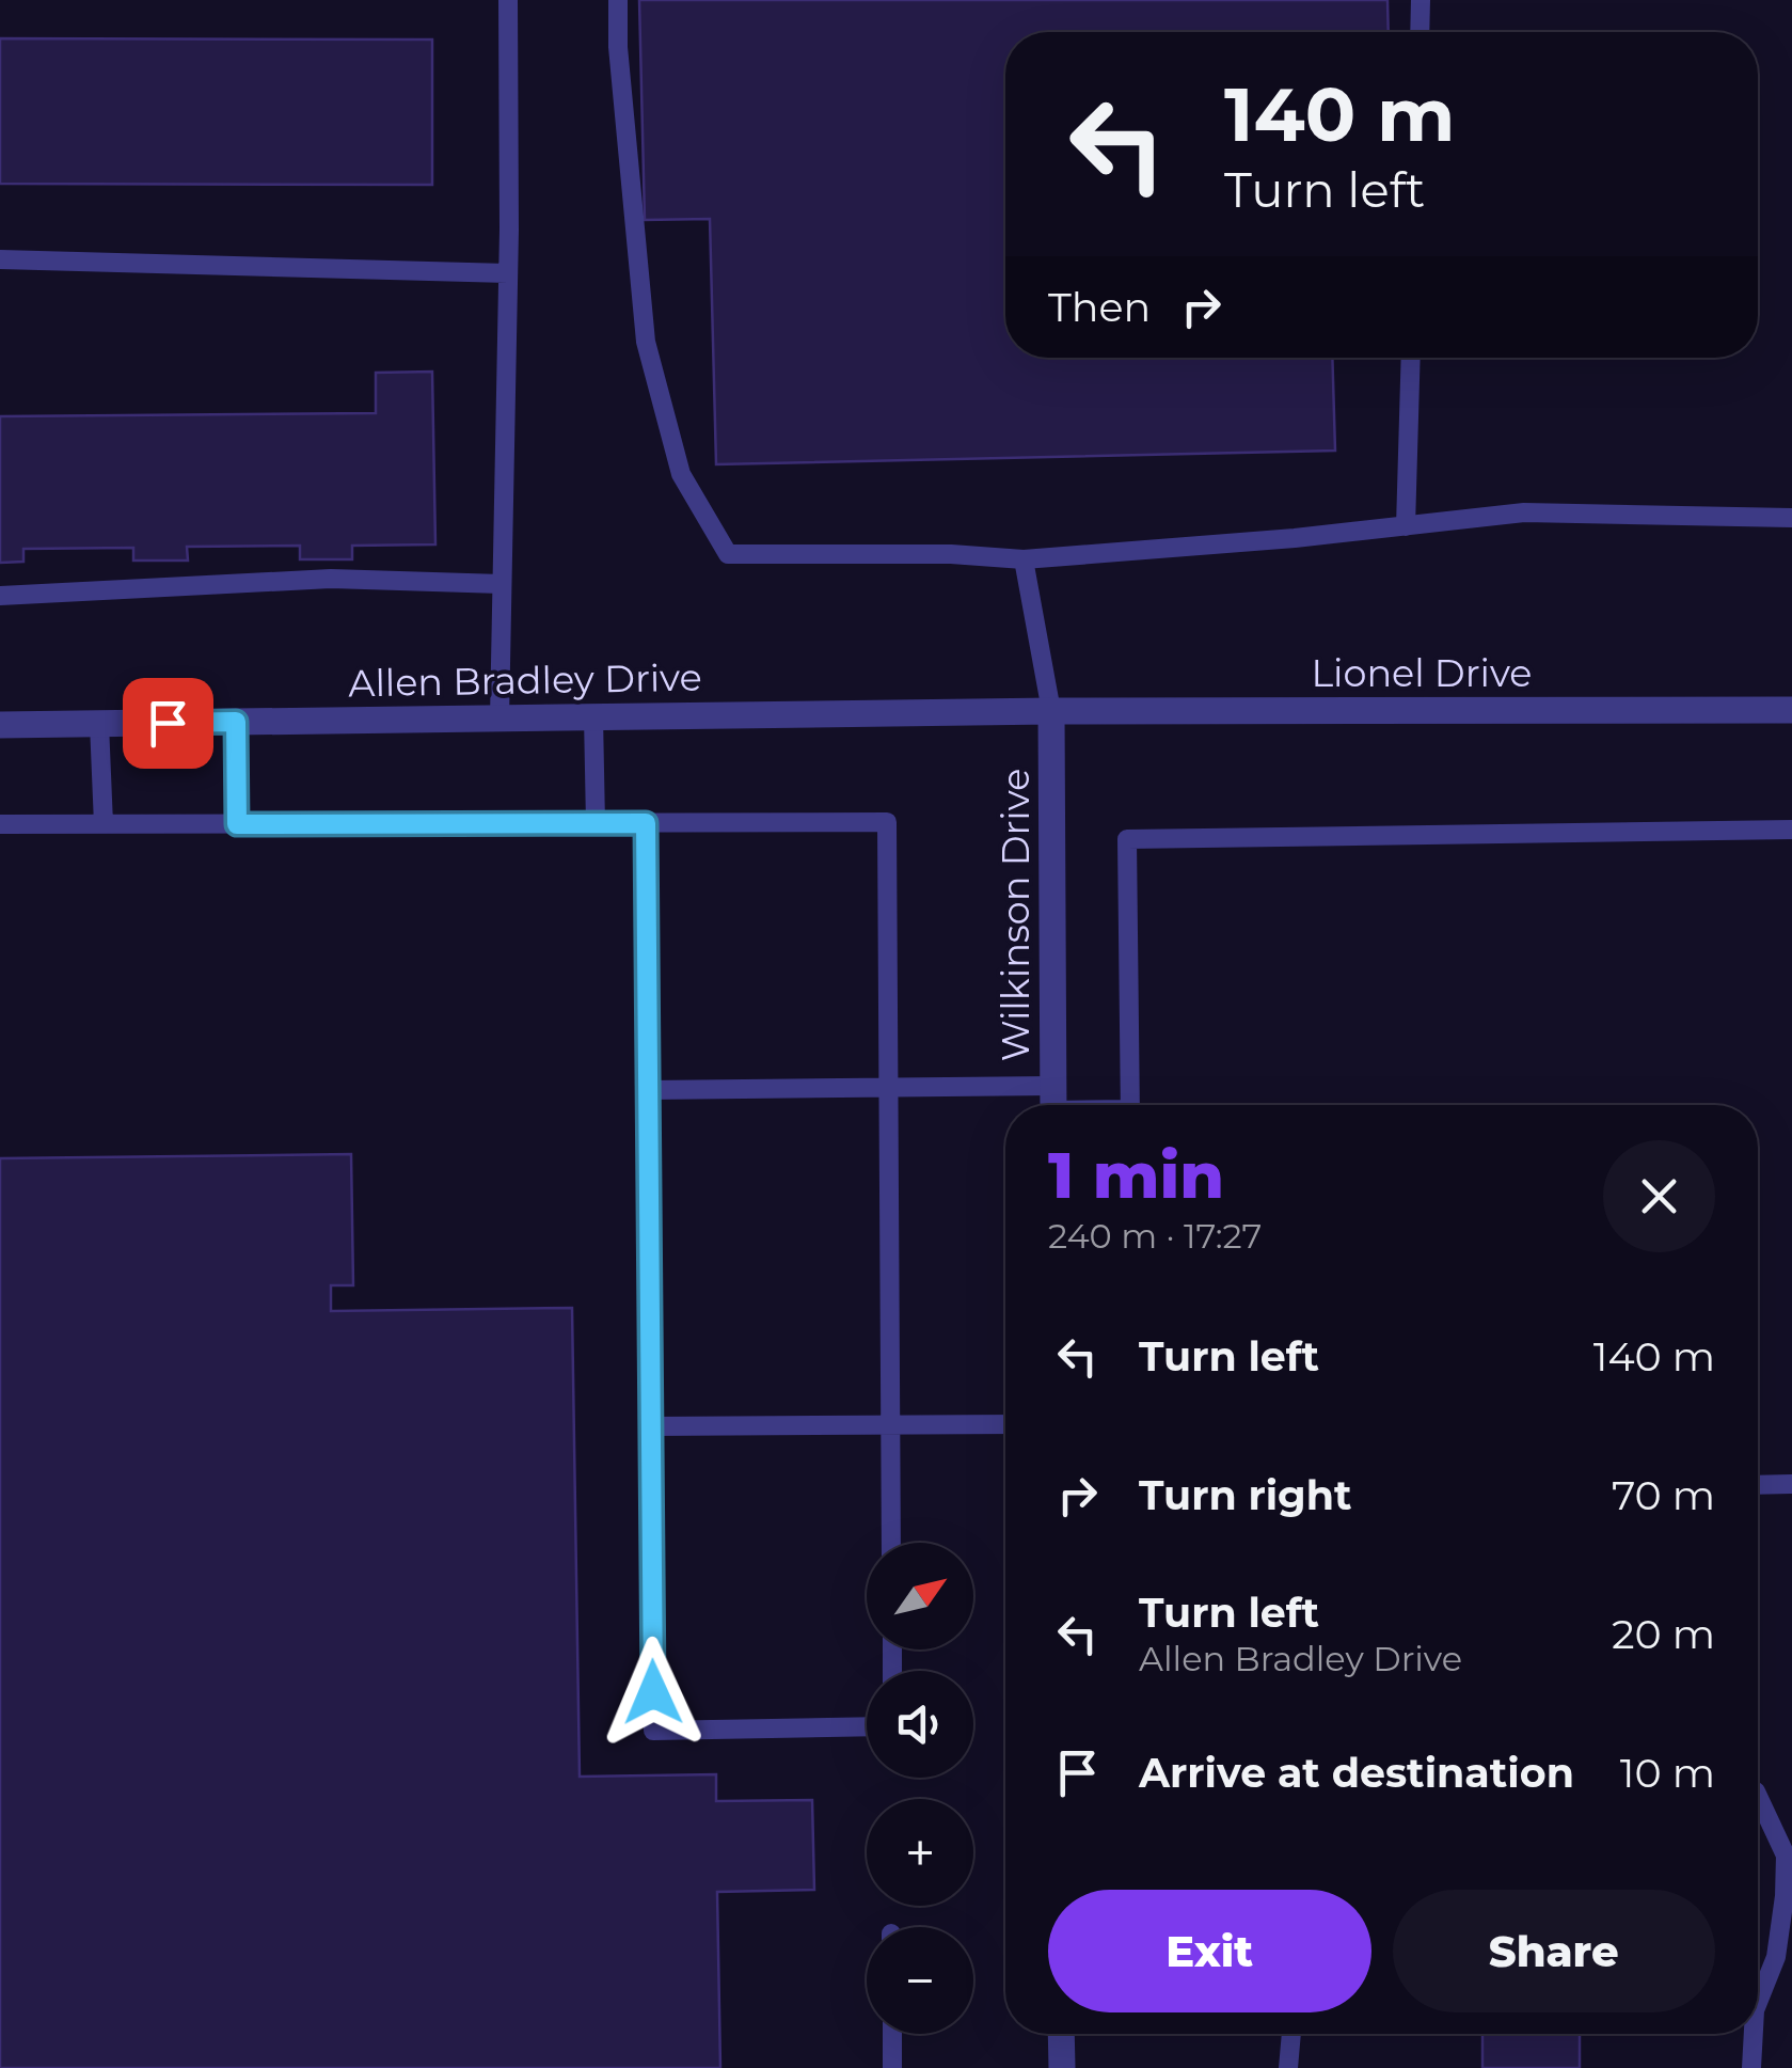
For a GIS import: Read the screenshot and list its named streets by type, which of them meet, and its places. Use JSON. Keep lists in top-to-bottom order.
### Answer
{
  "streets": {
    "street": ["Lionel Drive", "Allen Bradley Drive", "Wilkinson Drive"]
  },
  "crossings": [
    ["Lionel Drive", "Allen Bradley Drive"],
    ["Lionel Drive", "Wilkinson Drive"],
    ["Allen Bradley Drive", "Wilkinson Drive"]
  ],
  "north": "top right",
  "page": {
    "turn": ["140 m", "Turn left"],
    "then": "Then",
    "heading": ["1 min", "240 m · 17:27"],
    "list": [
      {
        "name": "Turn left",
        "value": "140 m"
      },
      {
        "name": "Turn right",
        "value": "70 m"
      },
      {
        "name": "Turn left",
        "note": "Allen Bradley Drive",
        "value": "20 m"
      },
      {
        "name": "Arrive at destination",
        "value": "10 m"
      }
    ],
    "map_buttons": ["+", "−"],
    "buttons": ["Exit", "Share"]
  }
}
